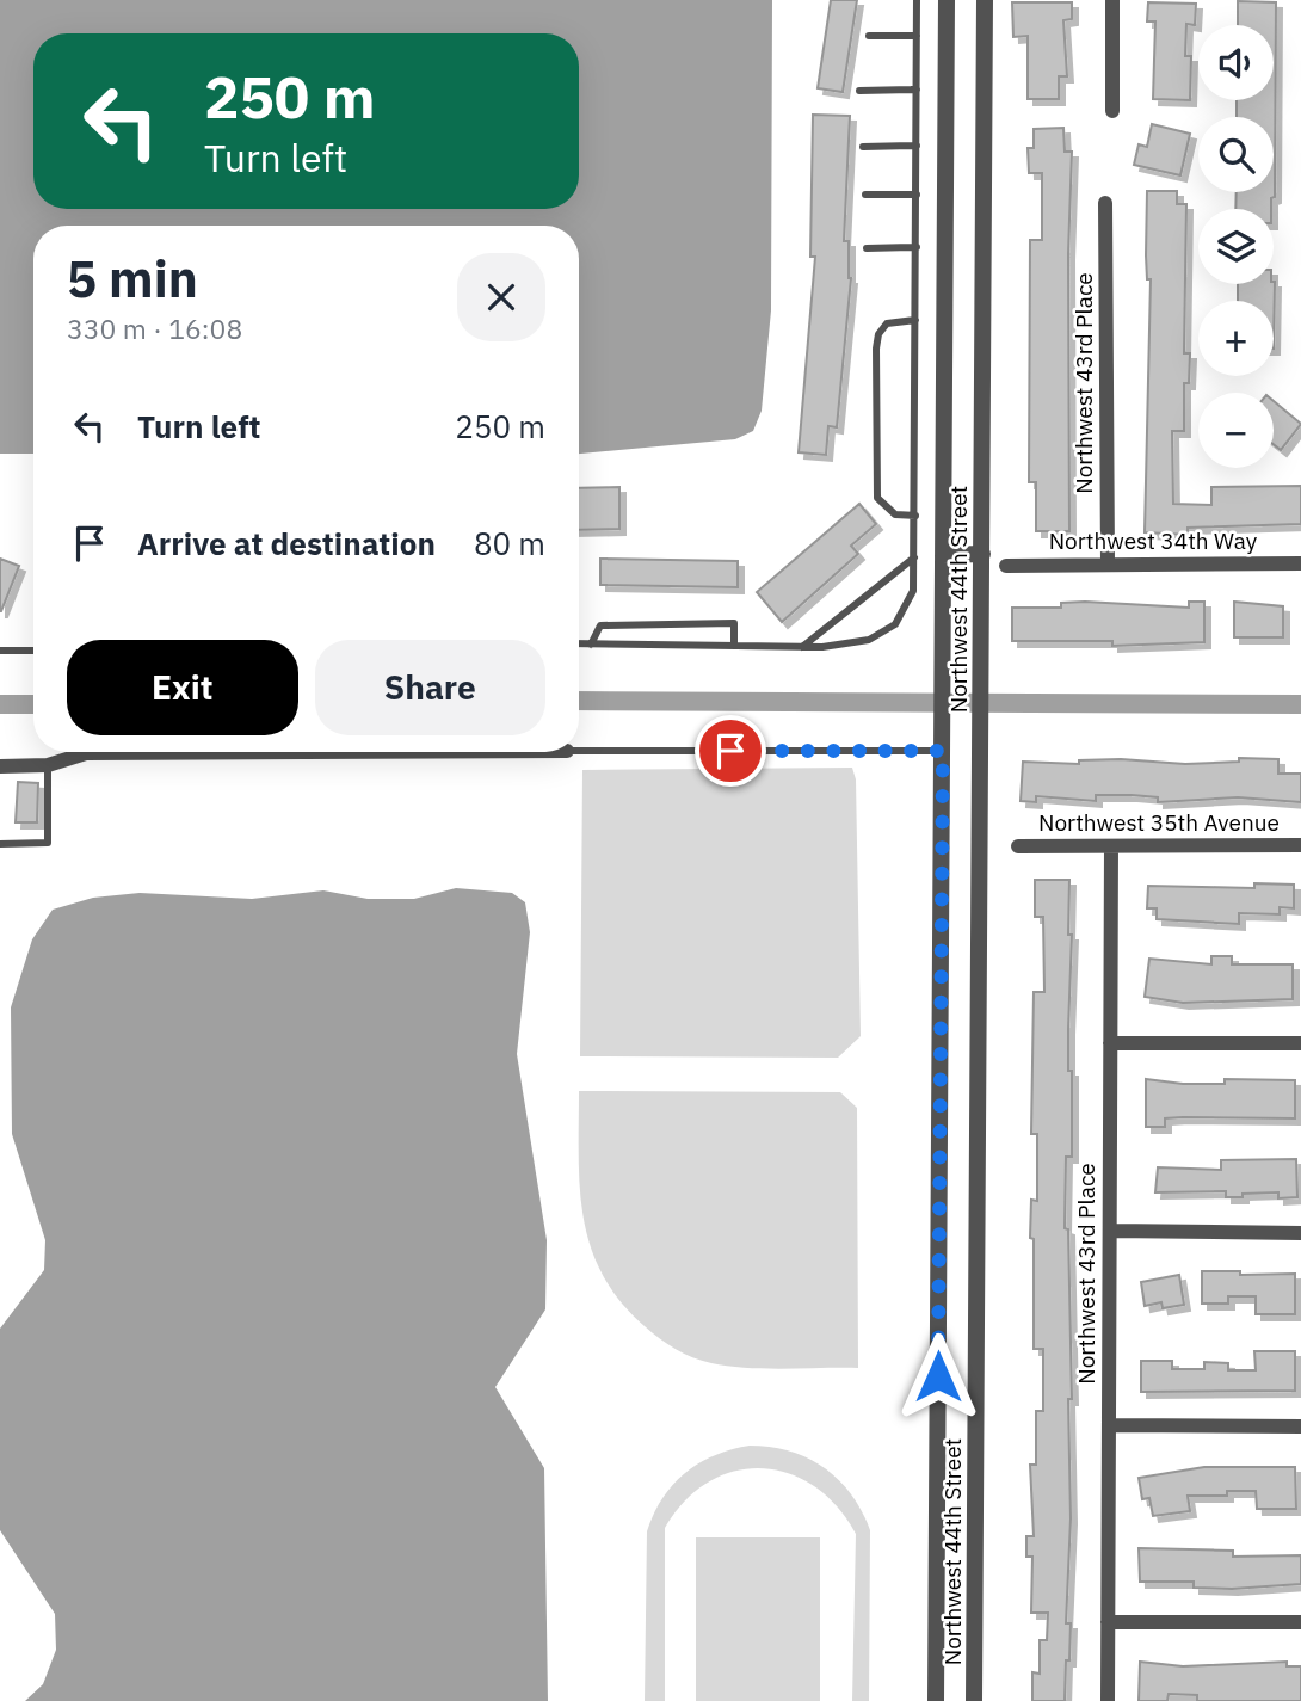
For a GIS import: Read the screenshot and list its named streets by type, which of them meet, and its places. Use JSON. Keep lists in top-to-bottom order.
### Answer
{
  "streets": {
    "street": [
      "Northwest 43rd Place",
      "Northwest 34th Way",
      "Northwest 44th Street",
      "Northwest 35th Avenue"
    ]
  },
  "crossings": [
    ["Northwest 43rd Place", "Northwest 34th Way"],
    ["Northwest 43rd Place", "Northwest 35th Avenue"]
  ],
  "page": {
    "map_buttons": ["+", "−"],
    "turn": ["250 m", "Turn left"],
    "heading": ["5 min", "330 m · 16:08"],
    "list": [
      {
        "name": "Turn left",
        "value": "250 m"
      },
      {
        "name": "Arrive at destination",
        "value": "80 m"
      }
    ],
    "buttons": ["Exit", "Share"]
  }
}
